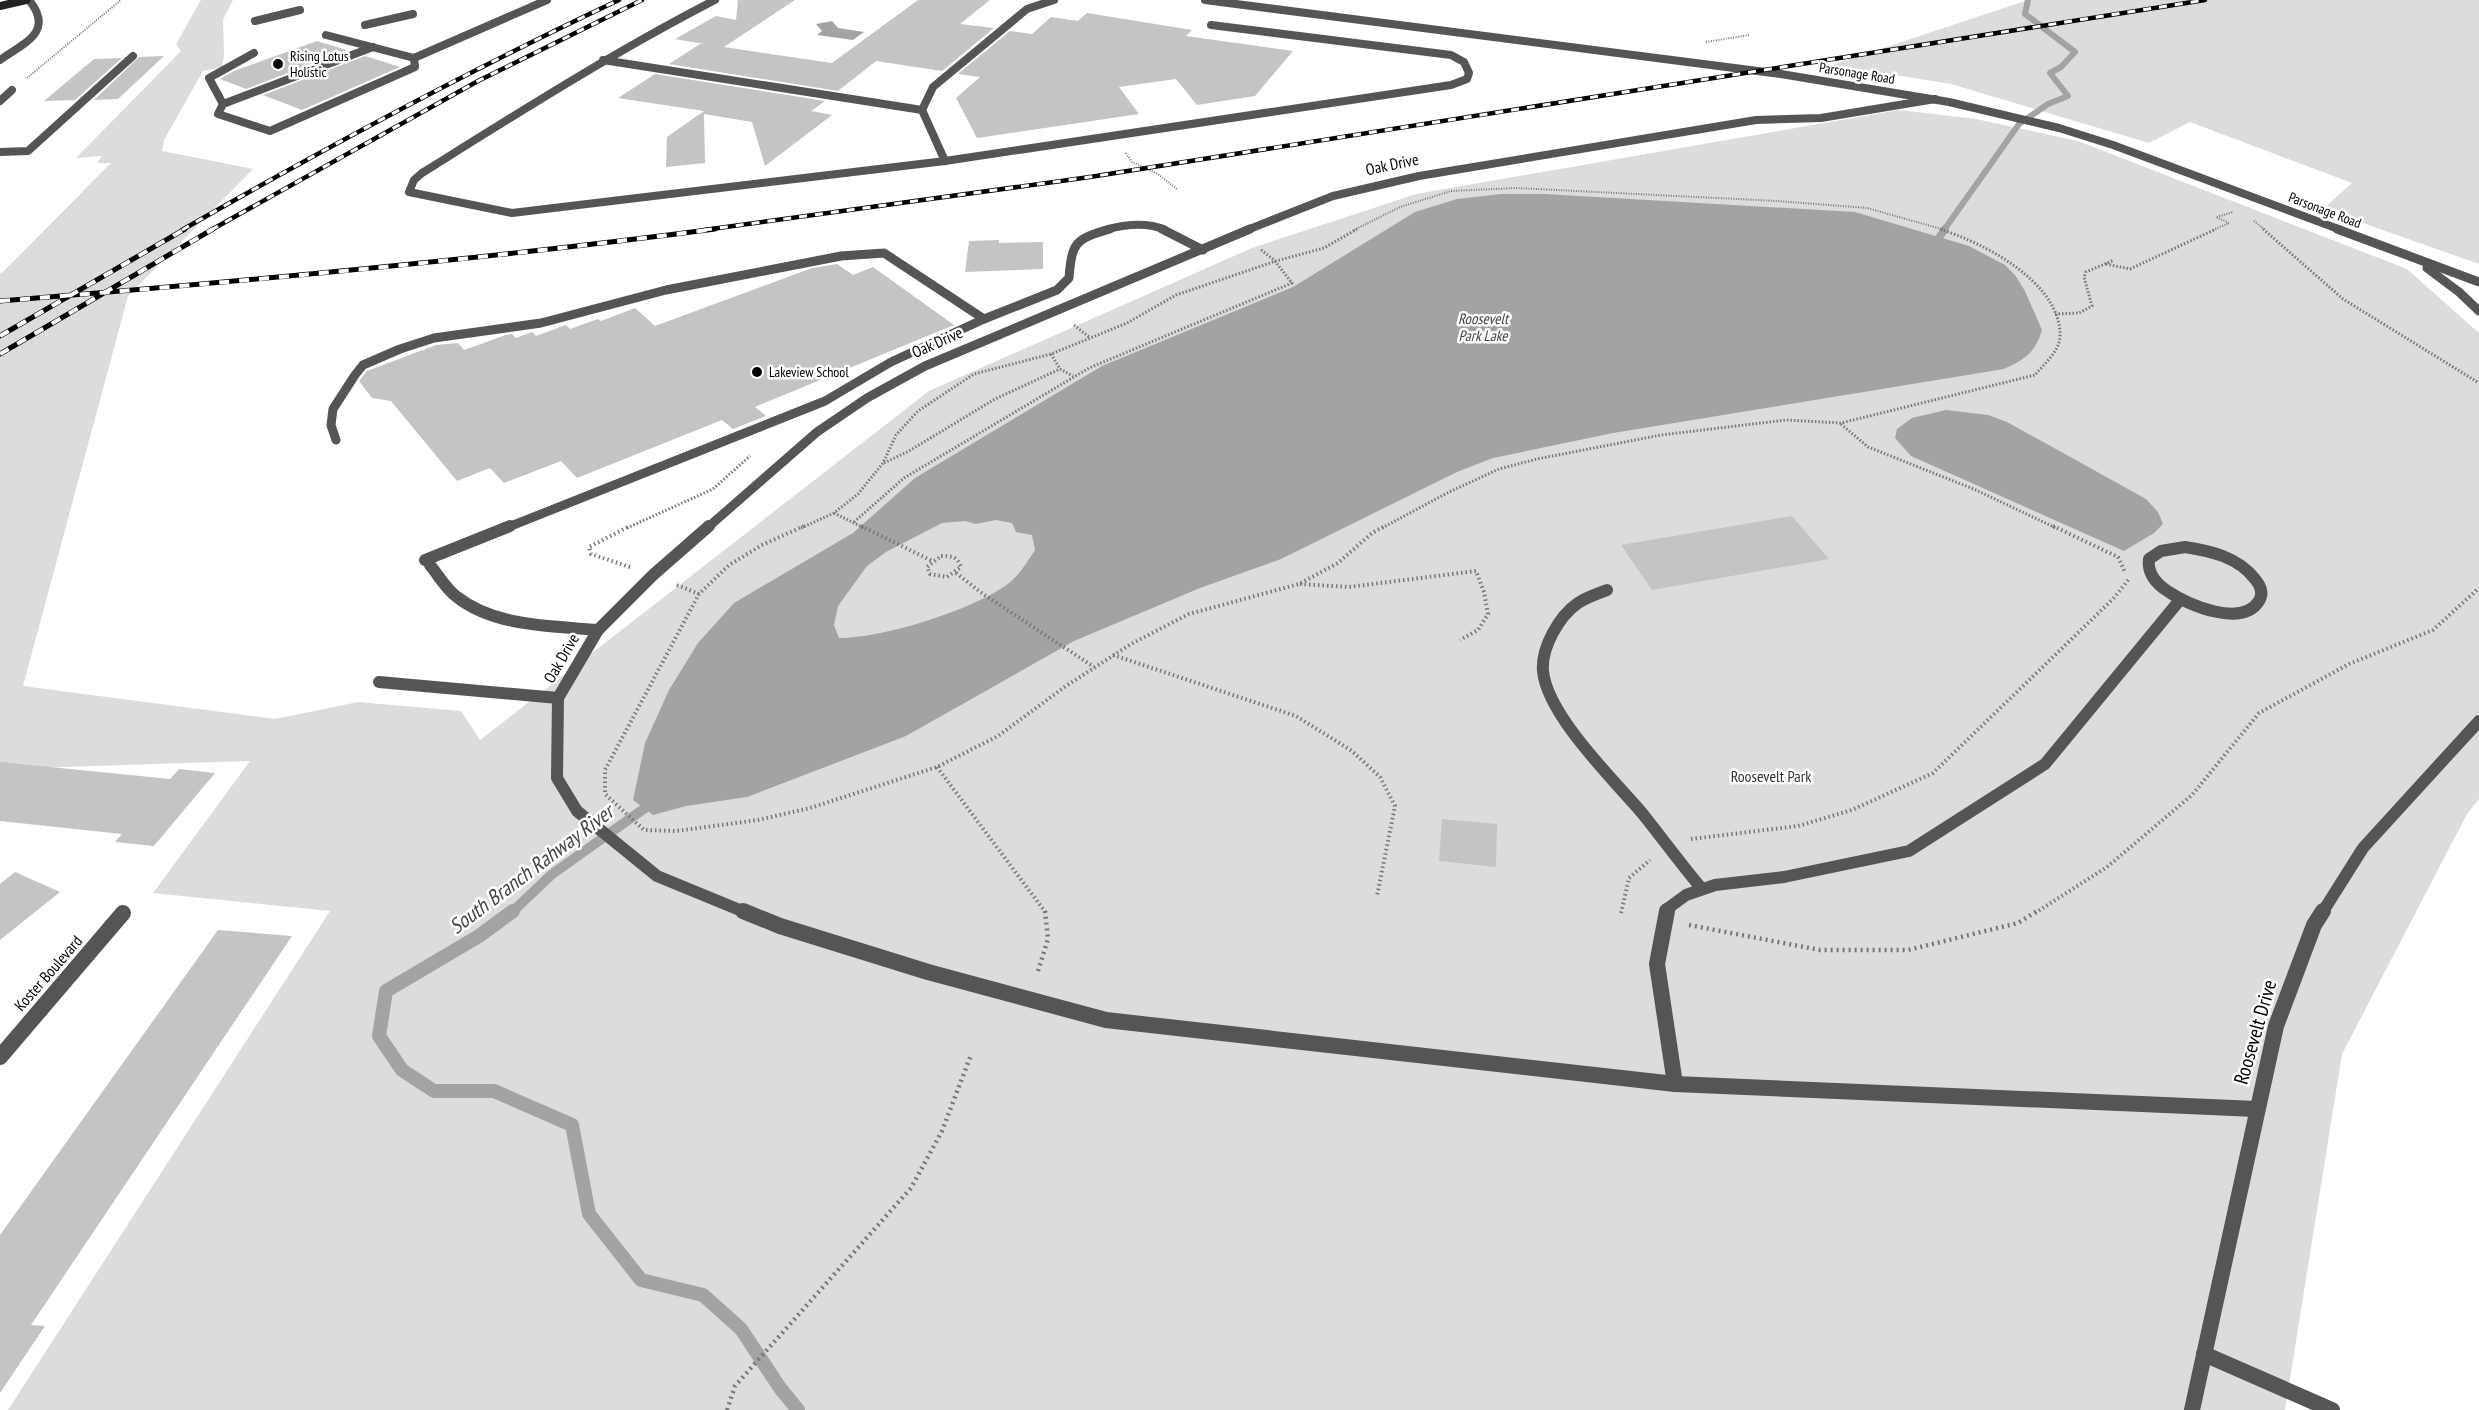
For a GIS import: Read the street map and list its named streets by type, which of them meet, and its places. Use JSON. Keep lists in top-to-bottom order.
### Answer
{
  "streets": {
    "street": [
      "Parsonage Road",
      "Oak Drive",
      "Koster Boulevard",
      "Roosevelt Drive"
    ]
  },
  "crossings": [
    ["Parsonage Road", "Oak Drive"],
    ["Oak Drive", "Roosevelt Drive"]
  ],
  "water": ["Roosevelt Park Lake", "South Branch Rahway River"],
  "parks": ["Roosevelt Park"],
  "places": ["Rising Lotus Holistic", "Lakeview School"]
}
